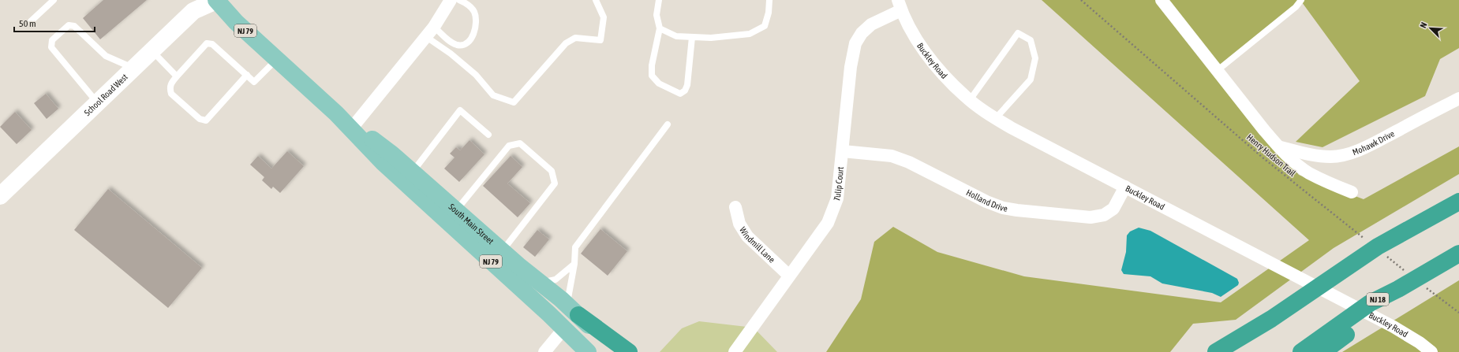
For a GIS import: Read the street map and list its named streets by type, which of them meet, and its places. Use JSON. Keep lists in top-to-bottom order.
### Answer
{
  "streets": {
    "highway": ["NJ 18"],
    "main road": ["NJ 79", "South Main Street"],
    "street": [
      "Buckley Road",
      "School Road West",
      "Mohawk Drive",
      "Tulip Court",
      "Holland Drive",
      "Windmill Lane"
    ],
    "path": ["Henry Hudson Trail"]
  },
  "crossings": [
    ["Buckley Road", "Tulip Court"],
    ["Buckley Road", "Holland Drive"],
    ["School Road West", "South Main Street"],
    ["Tulip Court", "Holland Drive"],
    ["Tulip Court", "Windmill Lane"]
  ],
  "scale_bar": "50 m",
  "north": "top left"
}
